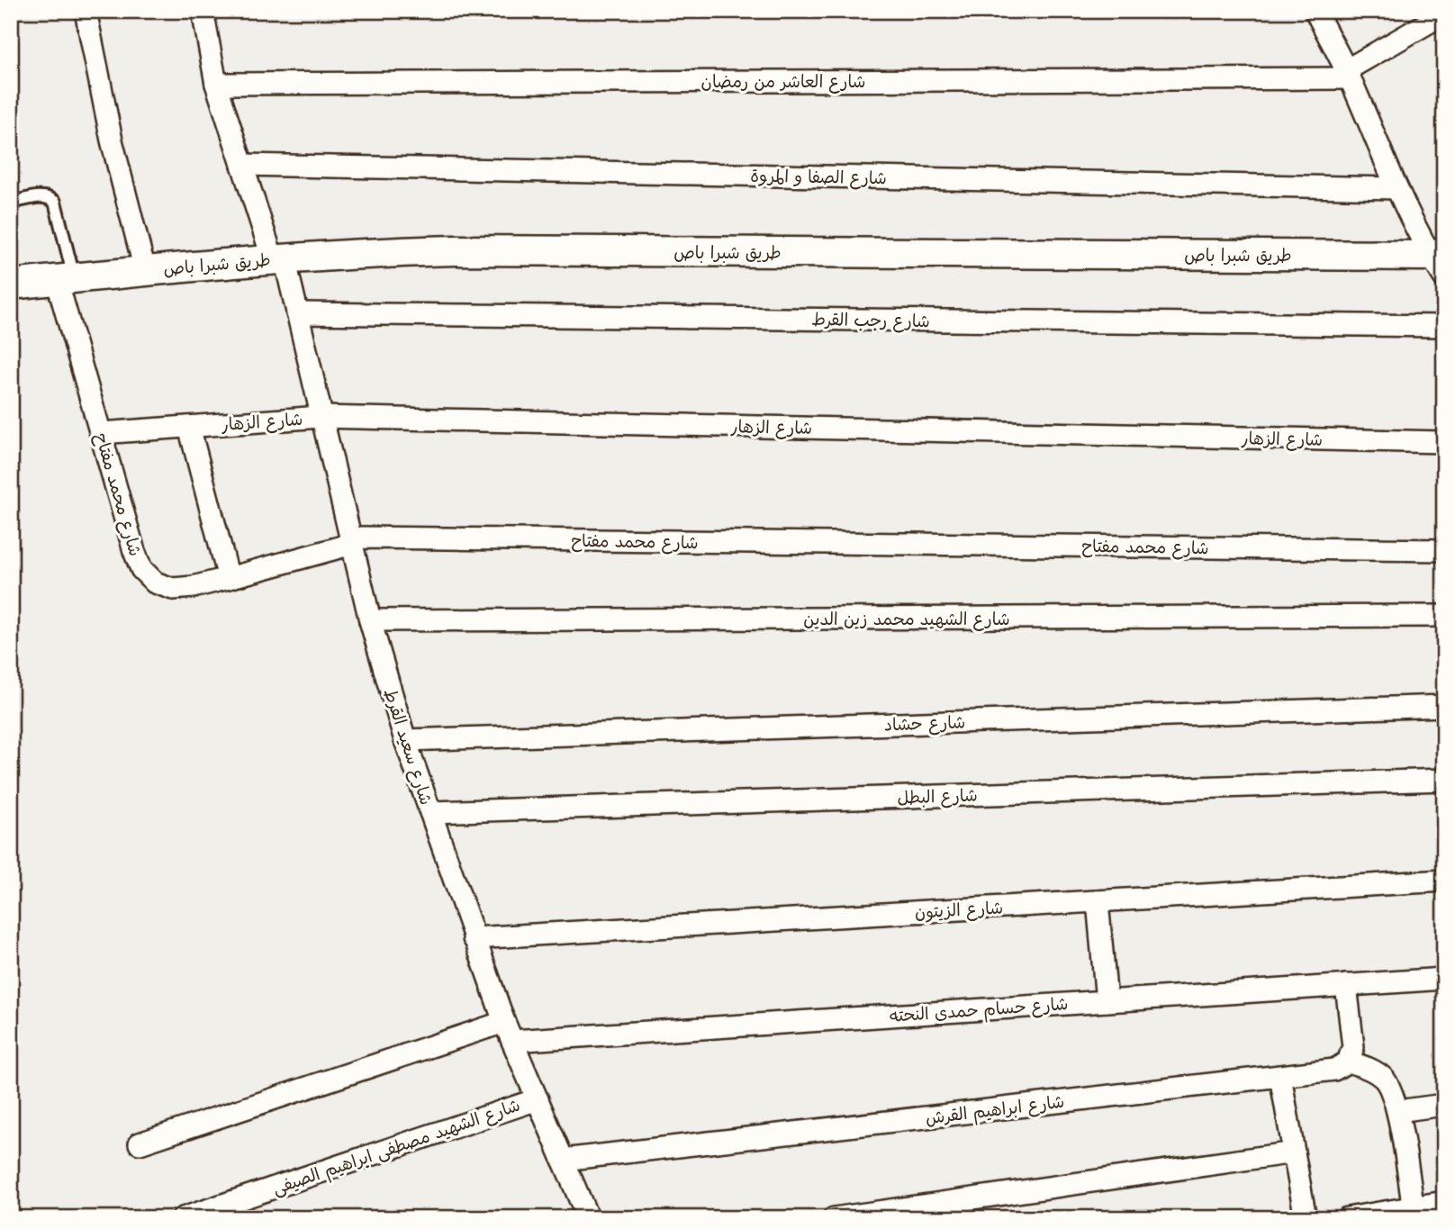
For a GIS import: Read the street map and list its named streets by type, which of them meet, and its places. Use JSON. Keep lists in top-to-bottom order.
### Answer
{
  "streets": {
    "main road": ["طريق شبرا باص"],
    "street": [
      "شارع العاشر من رمضان",
      "شارع الصفا و المروة",
      "شارع رجب القرط",
      "شارع الزهار",
      "شارع محمد مفتاح",
      "شارع الشهيد محمد زين الدين",
      "شارع حشاد",
      "شارع سعيد القرط",
      "شارع البطل",
      "شارع الزيتون",
      "شارع حسام حمدى النحته",
      "شارع ابراهيم القرش",
      "شارع الشهيد مصطفى ابراهيم الصيفى"
    ]
  },
  "crossings": [
    ["شارع العاشر من رمضان", "شارع سعيد القرط"],
    ["شارع الصفا و المروة", "شارع سعيد القرط"],
    ["طريق شبرا باص", "شارع محمد مفتاح"],
    ["طريق شبرا باص", "شارع سعيد القرط"],
    ["شارع رجب القرط", "شارع سعيد القرط"],
    ["شارع الزهار", "شارع محمد مفتاح"],
    ["شارع الزهار", "شارع سعيد القرط"],
    ["شارع محمد مفتاح", "شارع سعيد القرط"],
    ["شارع الشهيد محمد زين الدين", "شارع سعيد القرط"],
    ["شارع حشاد", "شارع سعيد القرط"],
    ["شارع سعيد القرط", "شارع البطل"],
    ["شارع سعيد القرط", "شارع الزيتون"],
    ["شارع سعيد القرط", "شارع حسام حمدى النحته"],
    ["شارع سعيد القرط", "شارع ابراهيم القرش"],
    ["شارع سعيد القرط", "شارع الشهيد مصطفى ابراهيم الصيفى"]
  ]
}
